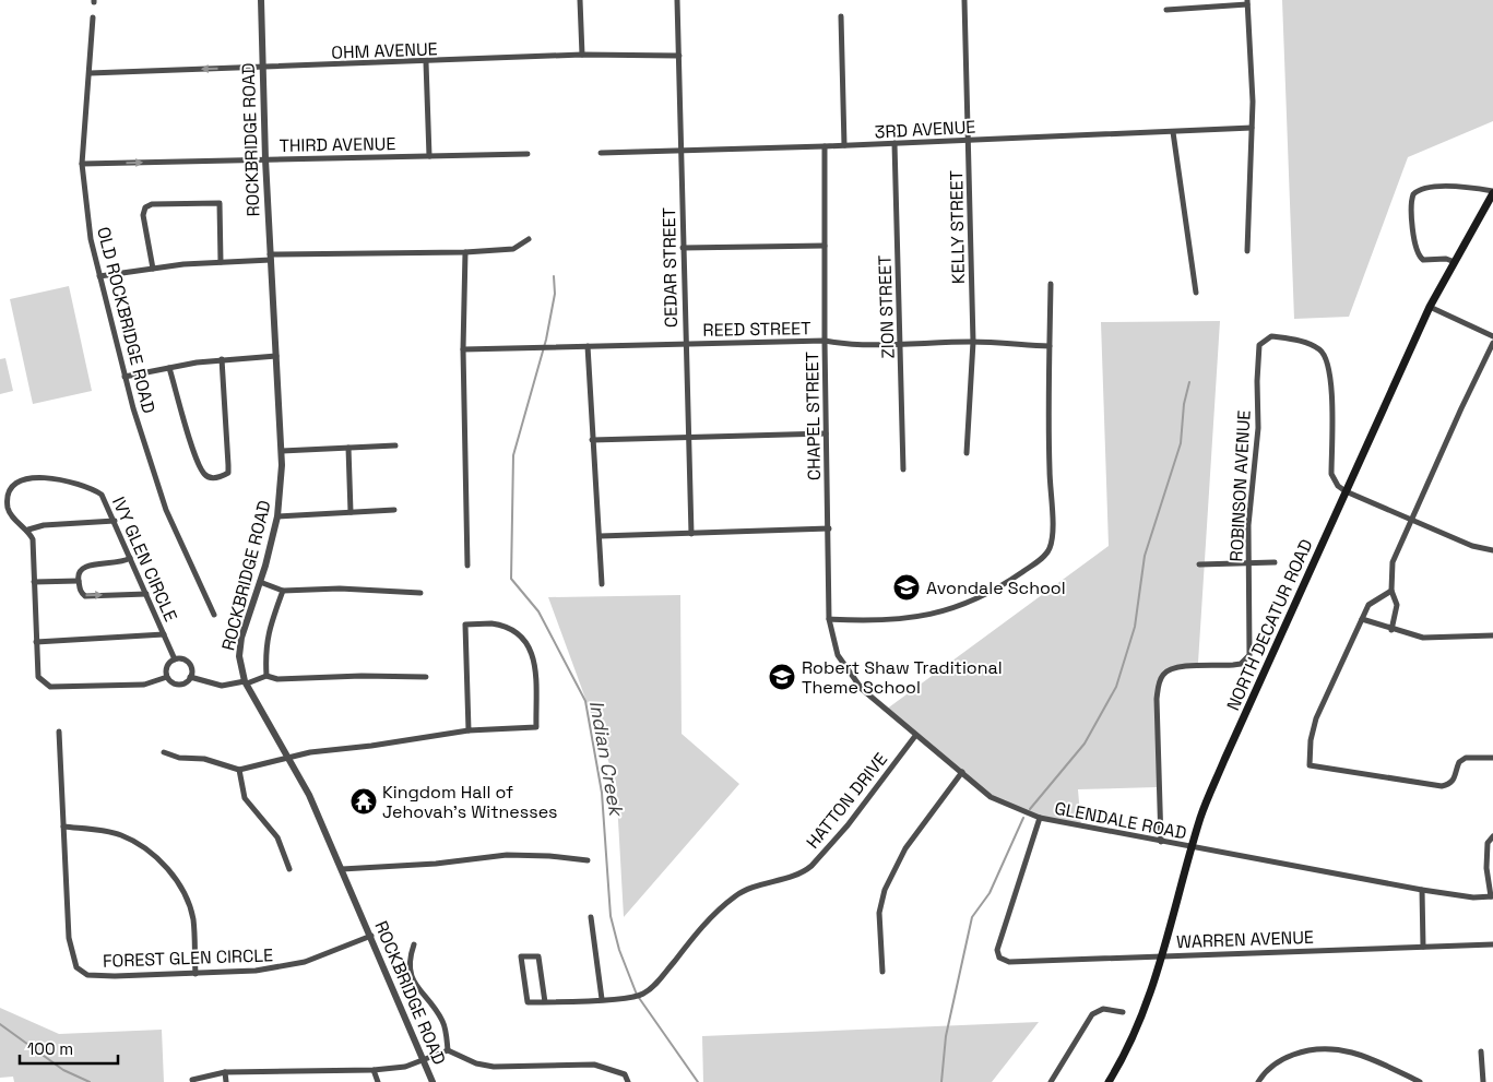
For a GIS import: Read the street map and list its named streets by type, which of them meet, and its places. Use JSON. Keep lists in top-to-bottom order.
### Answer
{
  "streets": {
    "main road": ["NORTH DECATUR ROAD"],
    "street": [
      "OHM AVENUE",
      "3RD AVENUE",
      "ROCKBRIDGE ROAD",
      "THIRD AVENUE",
      "KELLY STREET",
      "CEDAR STREET",
      "ZION STREET",
      "OLD ROCKBRIDGE ROAD",
      "REED STREET",
      "CHAPEL STREET",
      "ROBINSON AVENUE",
      "IVY GLEN CIRCLE",
      "HATTON DRIVE",
      "GLENDALE ROAD",
      "WARREN AVENUE",
      "FOREST GLEN CIRCLE"
    ]
  },
  "crossings": [
    ["OHM AVENUE", "ROCKBRIDGE ROAD"],
    ["OHM AVENUE", "CEDAR STREET"],
    ["OHM AVENUE", "OLD ROCKBRIDGE ROAD"],
    ["3RD AVENUE", "KELLY STREET"],
    ["3RD AVENUE", "CEDAR STREET"],
    ["3RD AVENUE", "ZION STREET"],
    ["3RD AVENUE", "CHAPEL STREET"],
    ["ROCKBRIDGE ROAD", "THIRD AVENUE"],
    ["ROCKBRIDGE ROAD", "FOREST GLEN CIRCLE"],
    ["THIRD AVENUE", "OLD ROCKBRIDGE ROAD"],
    ["KELLY STREET", "REED STREET"],
    ["CEDAR STREET", "REED STREET"],
    ["ZION STREET", "REED STREET"],
    ["REED STREET", "CHAPEL STREET"],
    ["CHAPEL STREET", "GLENDALE ROAD"],
    ["ROBINSON AVENUE", "NORTH DECATUR ROAD"],
    ["ROBINSON AVENUE", "GLENDALE ROAD"],
    ["NORTH DECATUR ROAD", "GLENDALE ROAD"],
    ["NORTH DECATUR ROAD", "WARREN AVENUE"],
    ["HATTON DRIVE", "GLENDALE ROAD"],
    ["GLENDALE ROAD", "WARREN AVENUE"]
  ],
  "one_way": ["THIRD AVENUE"],
  "water": ["Indian Creek"],
  "places": {
    "school or university": ["Avondale School", "Robert Shaw Traditional Theme School"],
    "temple": ["Kingdom Hall of Jehovah’s Witnesses"]
  },
  "scale_bar": "100 m"
}
